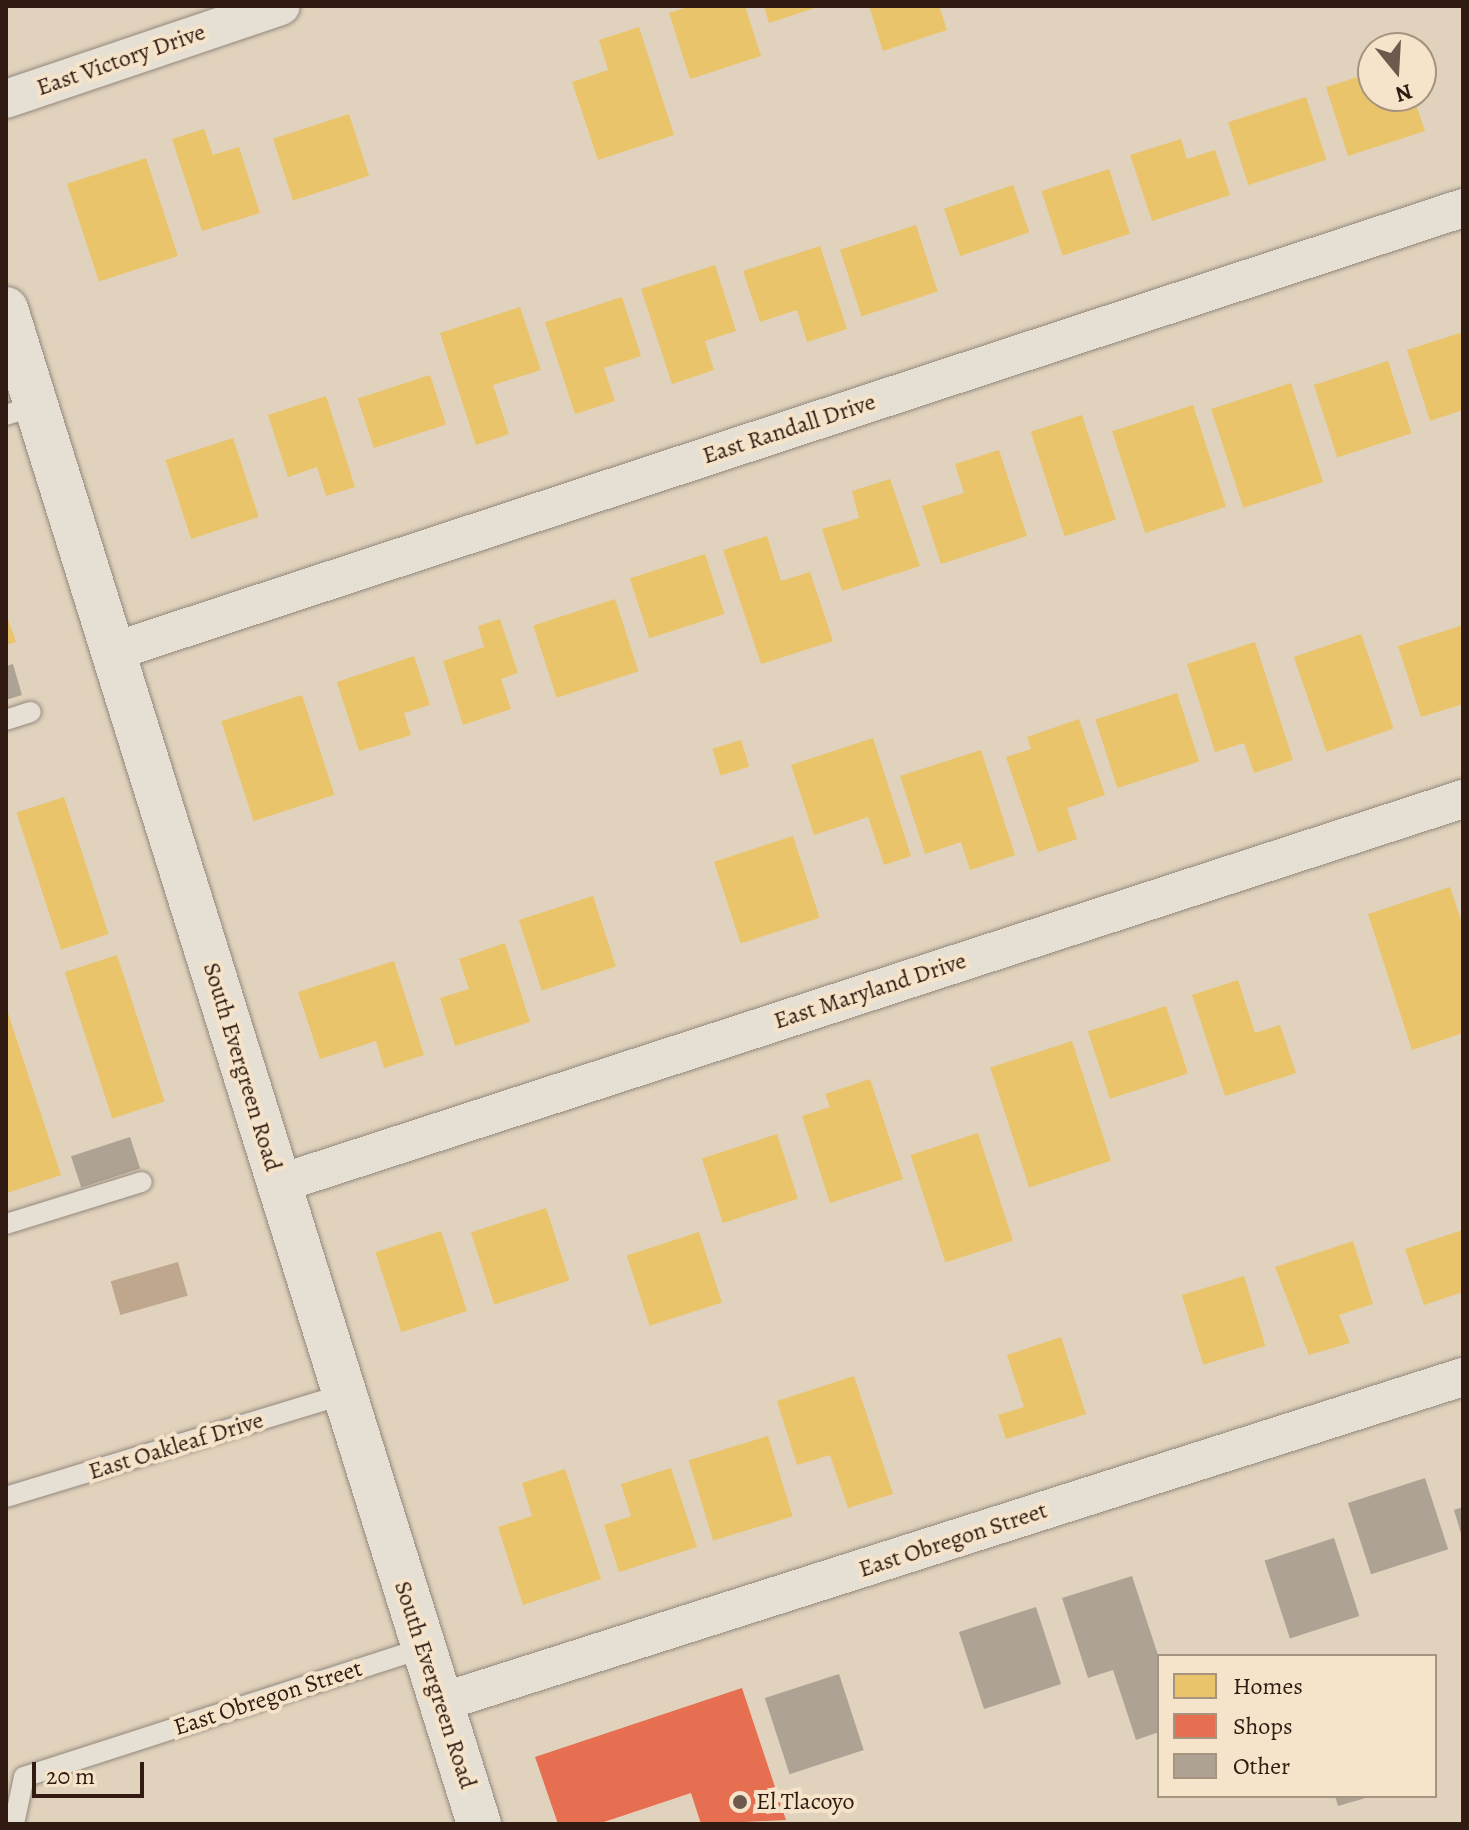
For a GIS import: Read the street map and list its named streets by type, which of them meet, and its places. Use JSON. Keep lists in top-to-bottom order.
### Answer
{
  "streets": {
    "street": [
      "East Victory Drive",
      "East Randall Drive",
      "East Maryland Drive",
      "South Evergreen Road",
      "East Obregon Street"
    ],
    "lane": ["East Oakleaf Drive"]
  },
  "crossings": [
    ["East Randall Drive", "South Evergreen Road"],
    ["East Maryland Drive", "South Evergreen Road"],
    ["South Evergreen Road", "East Oakleaf Drive"],
    ["South Evergreen Road", "East Obregon Street"]
  ],
  "places": ["El Tlacoyo"],
  "legend": ["Homes", "Shops", "Other"],
  "scale_bar": "20 m",
  "north": "bottom"
}
